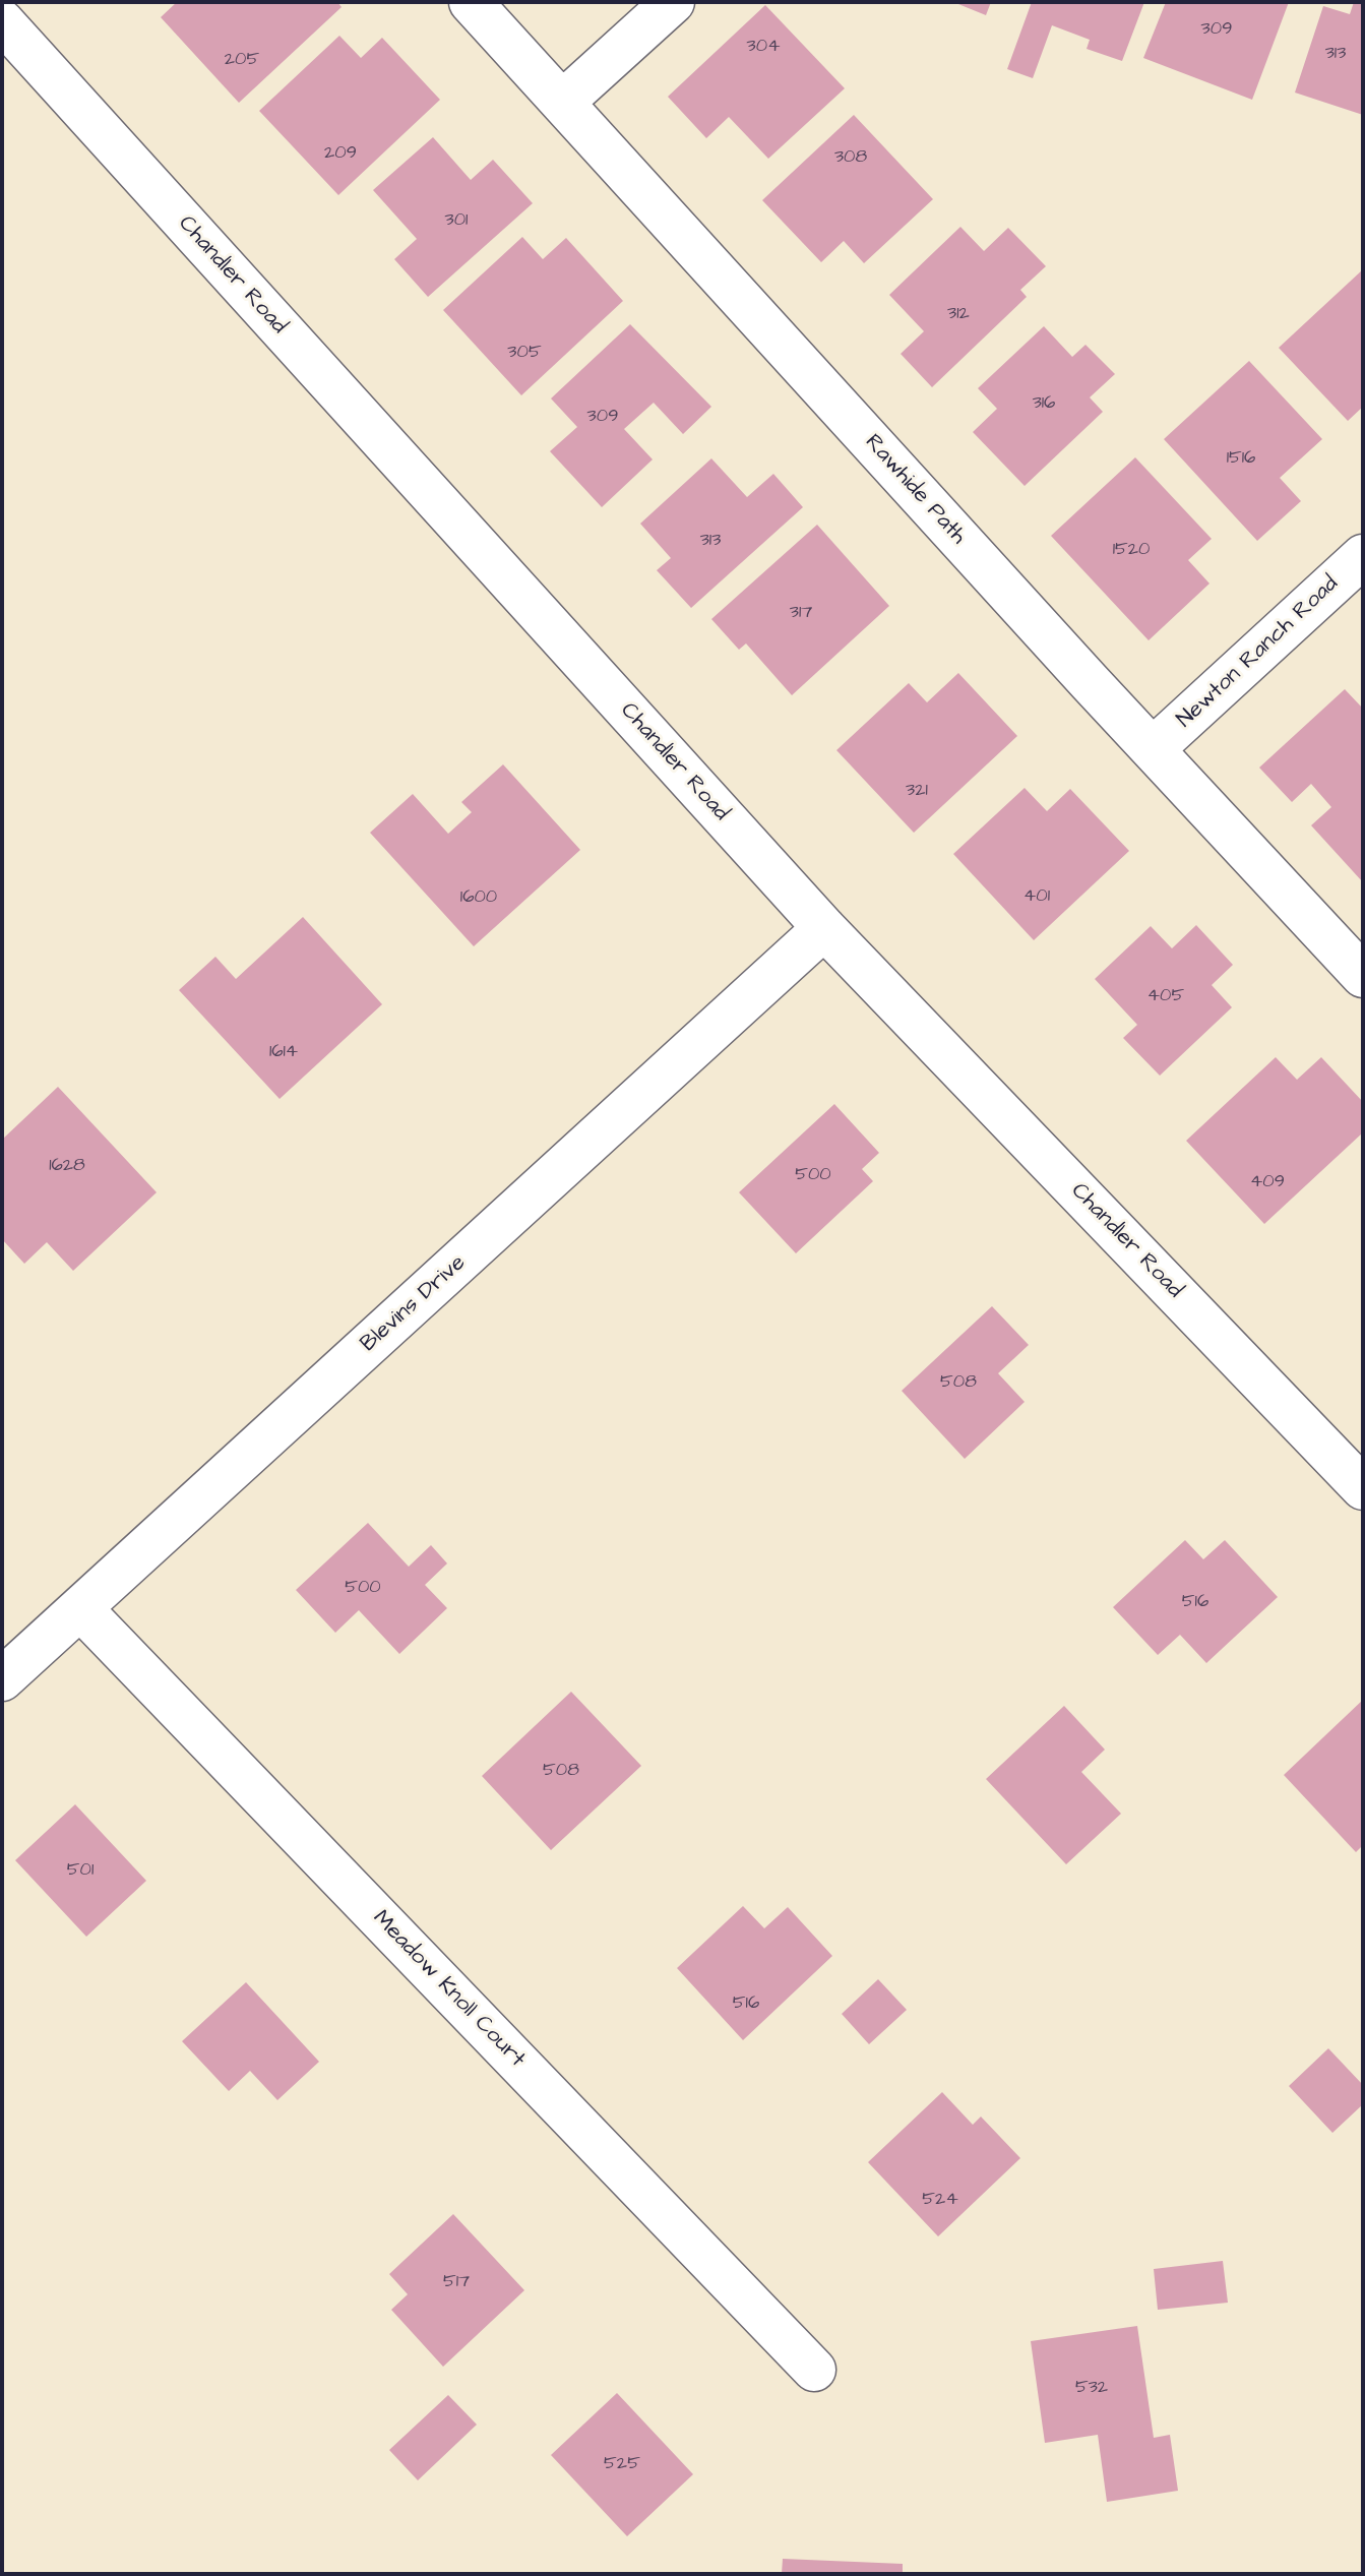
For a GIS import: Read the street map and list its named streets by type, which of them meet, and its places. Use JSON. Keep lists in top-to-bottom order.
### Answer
{
  "streets": {
    "street": [
      "Chandler Road",
      "Rawhide Path",
      "Newton Ranch Road",
      "Blevins Drive",
      "Meadow Knoll Court"
    ]
  },
  "crossings": [
    ["Chandler Road", "Blevins Drive"],
    ["Rawhide Path", "Newton Ranch Road"],
    ["Blevins Drive", "Meadow Knoll Court"]
  ],
  "house_numbers": [
    "309",
    "304",
    "313",
    "205",
    "209",
    "308",
    "301",
    "312",
    "305",
    "316",
    "309",
    "1516",
    "313",
    "1520",
    "317",
    "321",
    "401",
    "1600",
    "405",
    "1614",
    "1628",
    "500",
    "409",
    "508",
    "500",
    "516",
    "508",
    "501",
    "516",
    "524",
    "517",
    "532",
    "525"
  ]
}
